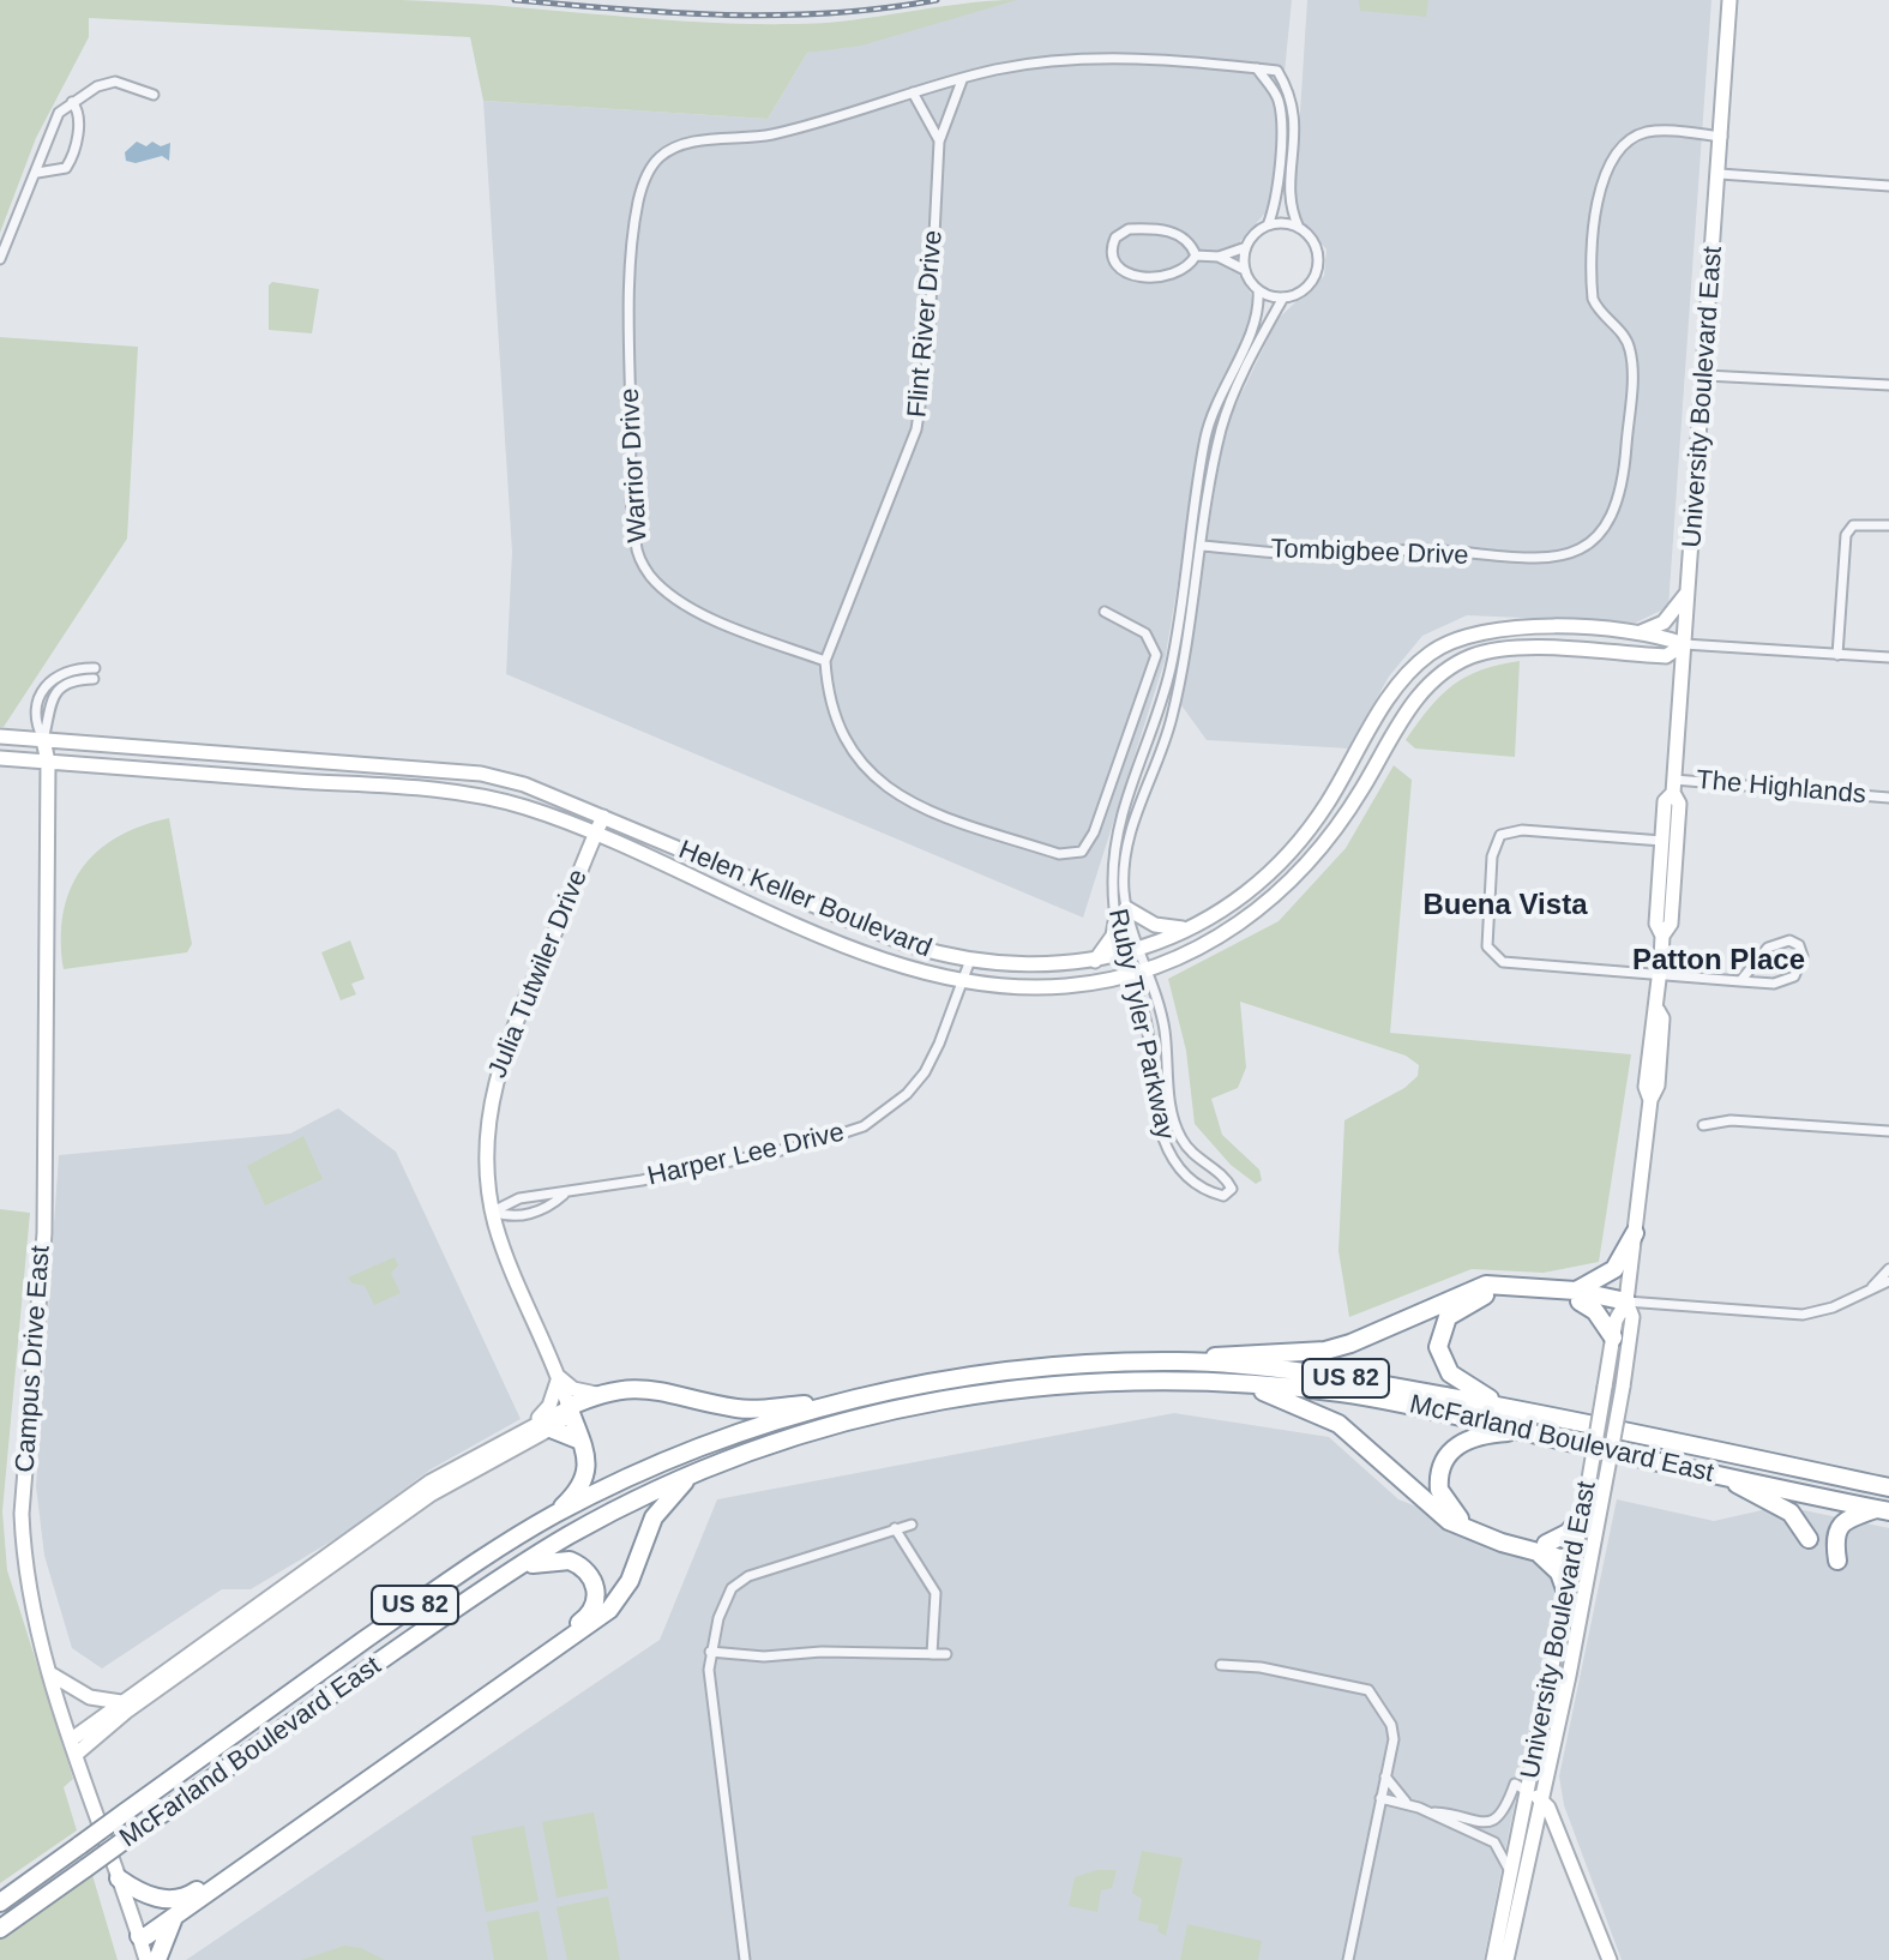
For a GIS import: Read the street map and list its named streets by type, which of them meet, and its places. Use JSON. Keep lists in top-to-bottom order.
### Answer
{
  "streets": {
    "highway": ["US 82", "McFarland Boulevard East"],
    "street": [
      "Flint River Drive",
      "University Boulevard East",
      "Warrior Drive",
      "Tombigbee Drive",
      "The Highlands",
      "Helen Keller Boulevard",
      "Julia Tutwiler Drive",
      "Ruby Tyler Parkway",
      "Harper Lee Drive",
      "Campus Drive East"
    ]
  },
  "crossings": [
    ["Flint River Drive", "Warrior Drive"],
    ["University Boulevard East", "Tombigbee Drive"],
    ["University Boulevard East", "The Highlands"],
    ["University Boulevard East", "Helen Keller Boulevard"],
    ["Warrior Drive", "Ruby Tyler Parkway"],
    ["Tombigbee Drive", "Ruby Tyler Parkway"],
    ["Helen Keller Boulevard", "Julia Tutwiler Drive"],
    ["Helen Keller Boulevard", "Ruby Tyler Parkway"],
    ["Helen Keller Boulevard", "Harper Lee Drive"],
    ["Helen Keller Boulevard", "Campus Drive East"],
    ["Julia Tutwiler Drive", "Harper Lee Drive"]
  ],
  "districts": ["Buena Vista", "Patton Place"]
}
